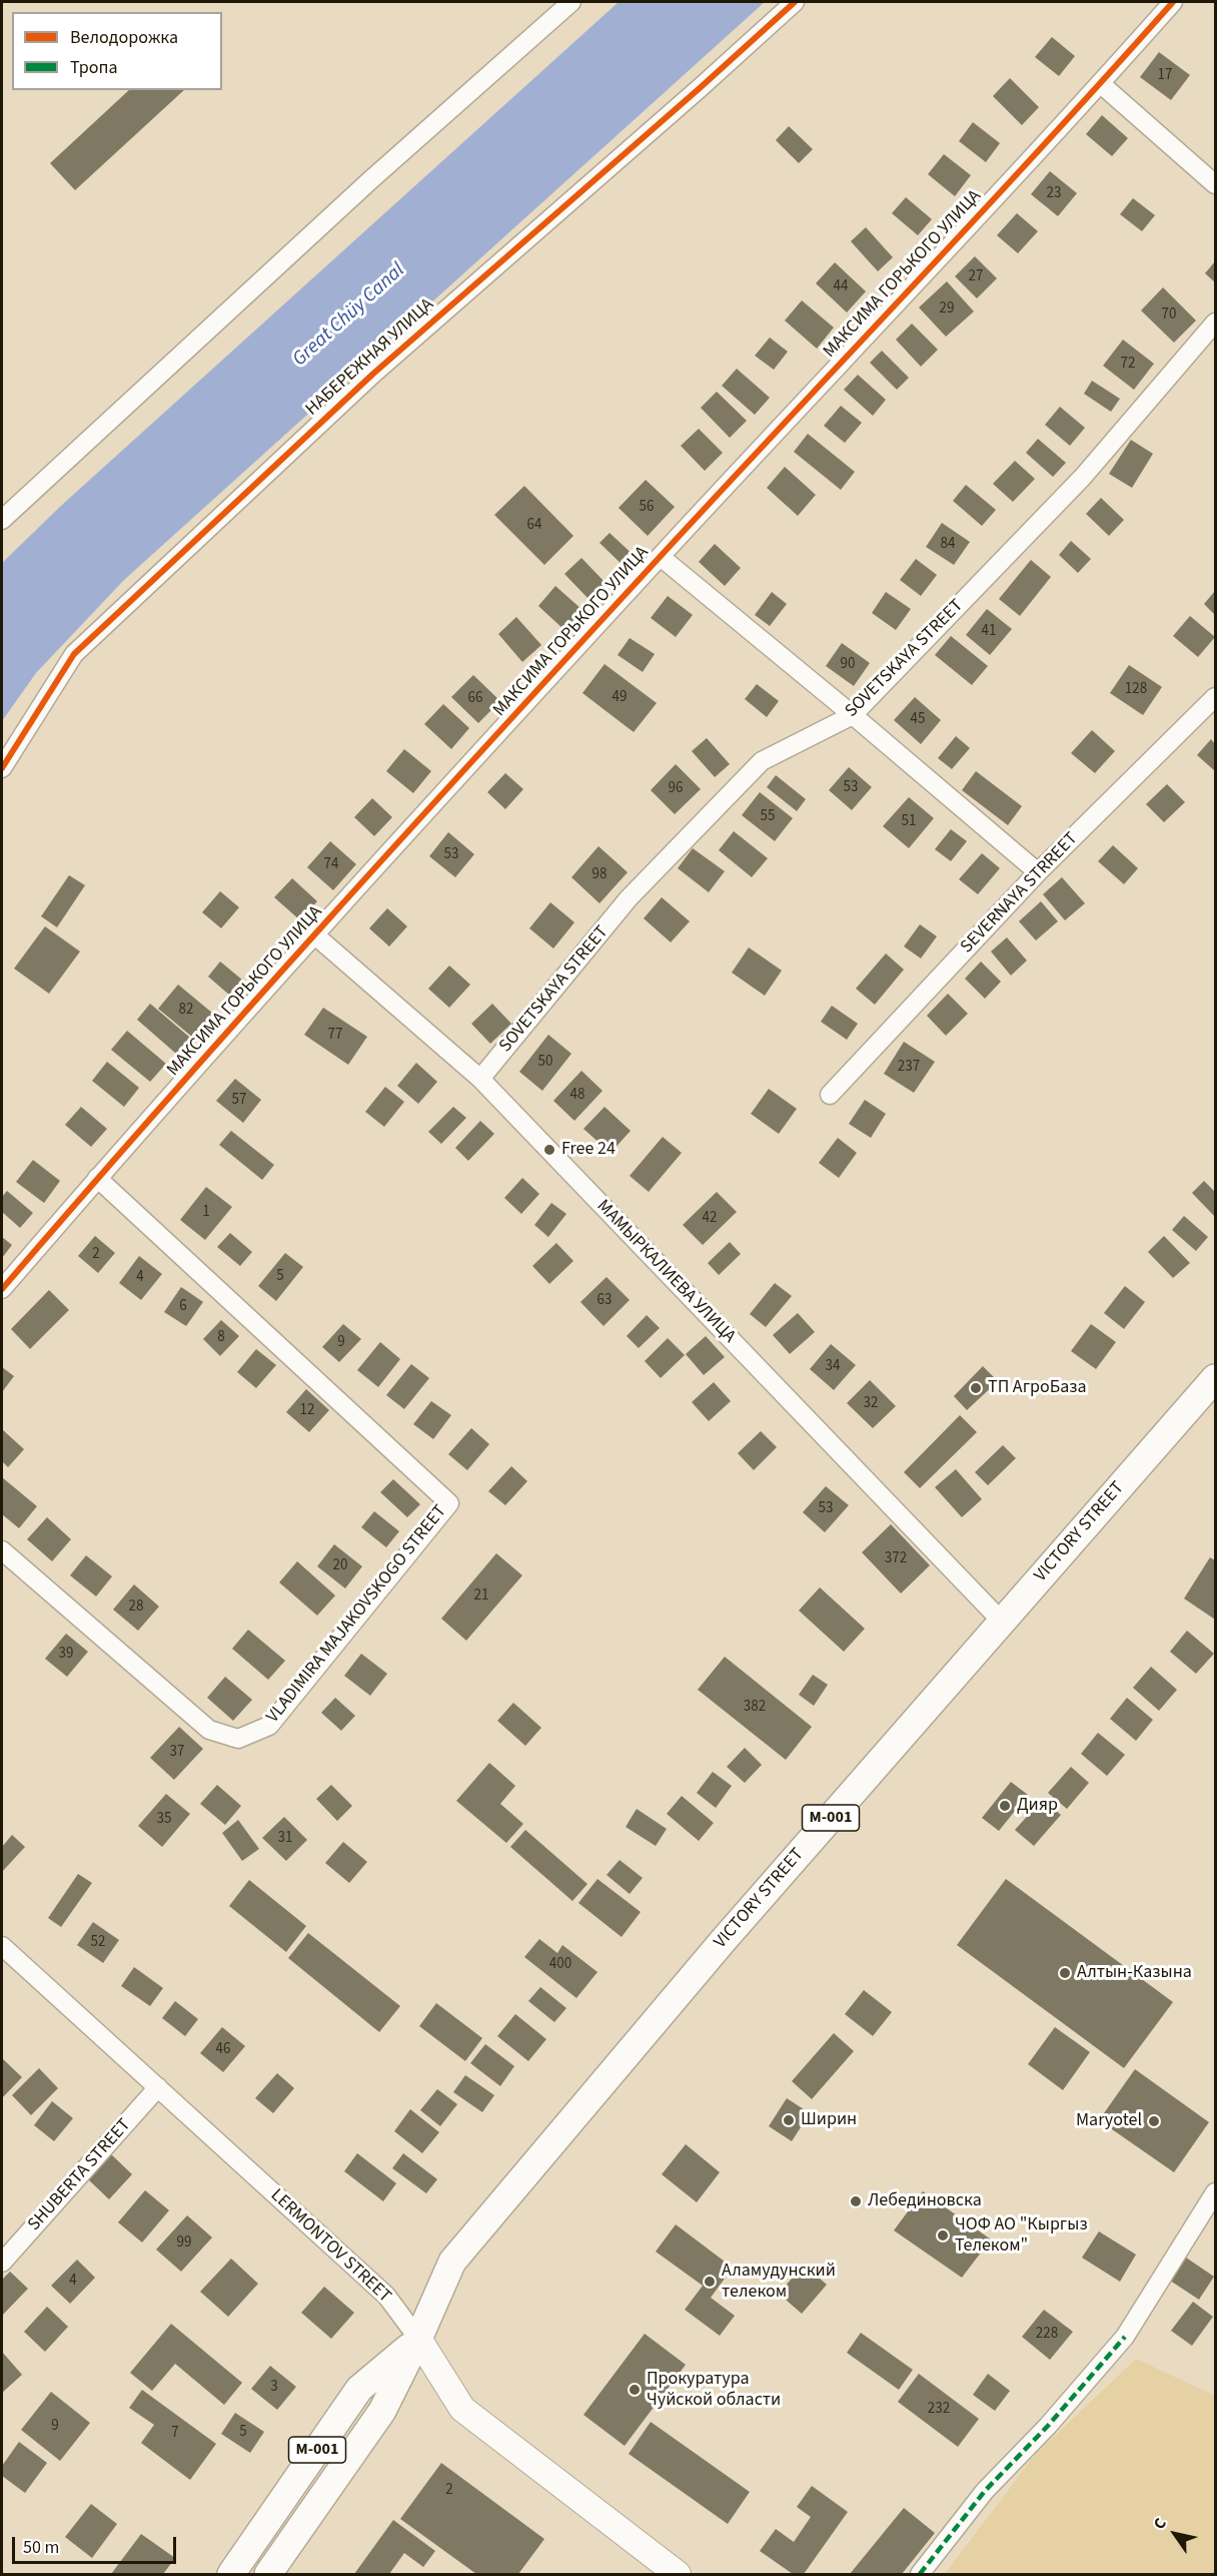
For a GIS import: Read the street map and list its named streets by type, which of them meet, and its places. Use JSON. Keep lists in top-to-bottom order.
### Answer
{
  "streets": {
    "main road": ["VICTORY STREET", "М-001", "LERMONTOV STREET"],
    "street": [
      "МАКСИМА ГОРЬКОГО УЛИЦА",
      "НАБЕРЕЖНАЯ УЛИЦА",
      "SOVETSKAYA STREET",
      "SEVERNAYA STRREET",
      "МАМЫРКАЛИЕВА УЛИЦА",
      "VLADIMIRA MAJAKOVSKOGO STREET",
      "SHUBERTA STREET"
    ]
  },
  "crossings": [
    ["МАКСИМА ГОРЬКОГО УЛИЦА", "МАМЫРКАЛИЕВА УЛИЦА"],
    ["МАКСИМА ГОРЬКОГО УЛИЦА", "VLADIMIRA MAJAKOVSKOGO STREET"],
    ["SOVETSKAYA STREET", "МАМЫРКАЛИЕВА УЛИЦА"],
    ["МАМЫРКАЛИЕВА УЛИЦА", "VICTORY STREET"],
    ["VICTORY STREET", "М-001"],
    ["VICTORY STREET", "LERMONTOV STREET"],
    ["М-001", "LERMONTOV STREET"],
    ["SHUBERTA STREET", "LERMONTOV STREET"]
  ],
  "water": ["Great Chüy Canal"],
  "places": [
    "Free 24",
    "ТП АгроБаза",
    "Дияр",
    "Алтын-Казына",
    "Ширин",
    "Maryotel",
    "Лебединовска",
    "ЧОФ АО \"Кыргыз Телеком\"",
    "Аламудунский телеком",
    "Прокуратура Чуйской области"
  ],
  "house_numbers": [
    "17",
    "23",
    "27",
    "44",
    "29",
    "70",
    "72",
    "56",
    "64",
    "84",
    "41",
    "90",
    "128",
    "49",
    "66",
    "45",
    "53",
    "96",
    "55",
    "51",
    "53",
    "74",
    "98",
    "82",
    "77",
    "50",
    "237",
    "48",
    "57",
    "1",
    "42",
    "2",
    "5",
    "4",
    "63",
    "6",
    "8",
    "9",
    "34",
    "32",
    "12",
    "53",
    "372",
    "20",
    "21",
    "28",
    "39",
    "382",
    "37",
    "35",
    "31",
    "52",
    "400",
    "46",
    "99",
    "4",
    "228",
    "3",
    "232",
    "9",
    "5",
    "7",
    "2"
  ],
  "legend": ["Велодорожка", "Тропа"],
  "scale_bar": "50 m",
  "north": "top left"
}
